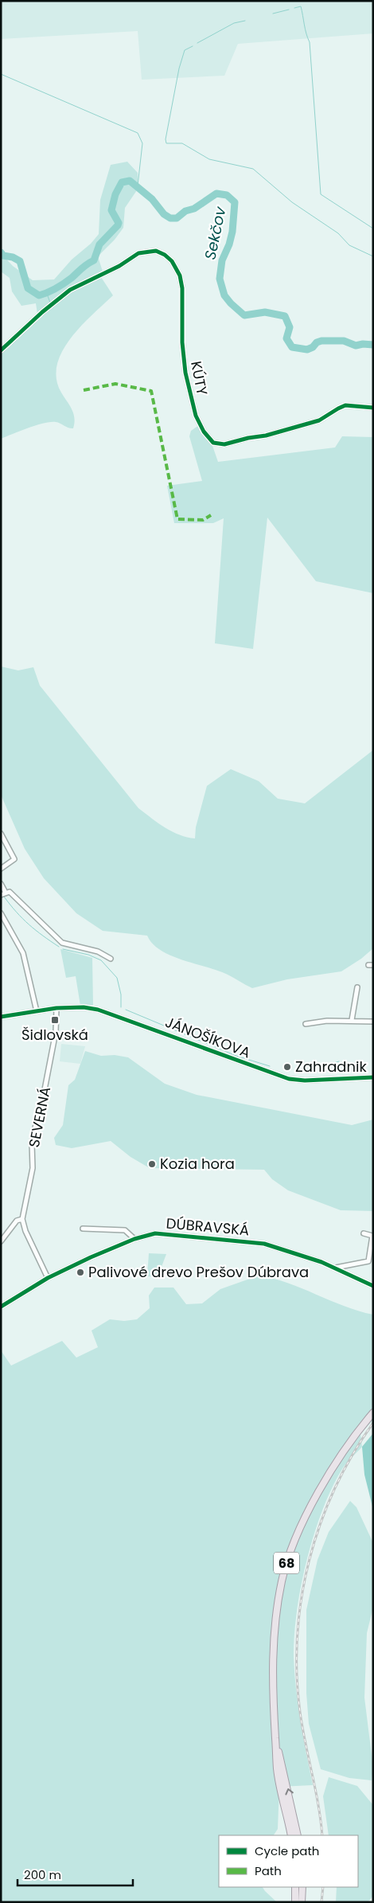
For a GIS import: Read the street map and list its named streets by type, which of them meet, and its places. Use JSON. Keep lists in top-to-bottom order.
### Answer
{
  "streets": {
    "main road": ["68"],
    "street": [
      "KÚTY",
      "JÁNOŠÍKOVA",
      "SEVERNÁ",
      "DÚBRAVSKÁ"
    ]
  },
  "crossings": [
    ["JÁNOŠÍKOVA", "SEVERNÁ"]
  ],
  "water": ["Sekčov"],
  "places": {
    "transit": ["Šidlovská"],
    "other": ["Zahradnik", "Kozia hora", "Palivové drevo Prešov Dúbrava"]
  },
  "legend": ["Cycle path", "Path"],
  "scale_bar": "200 m"
}
